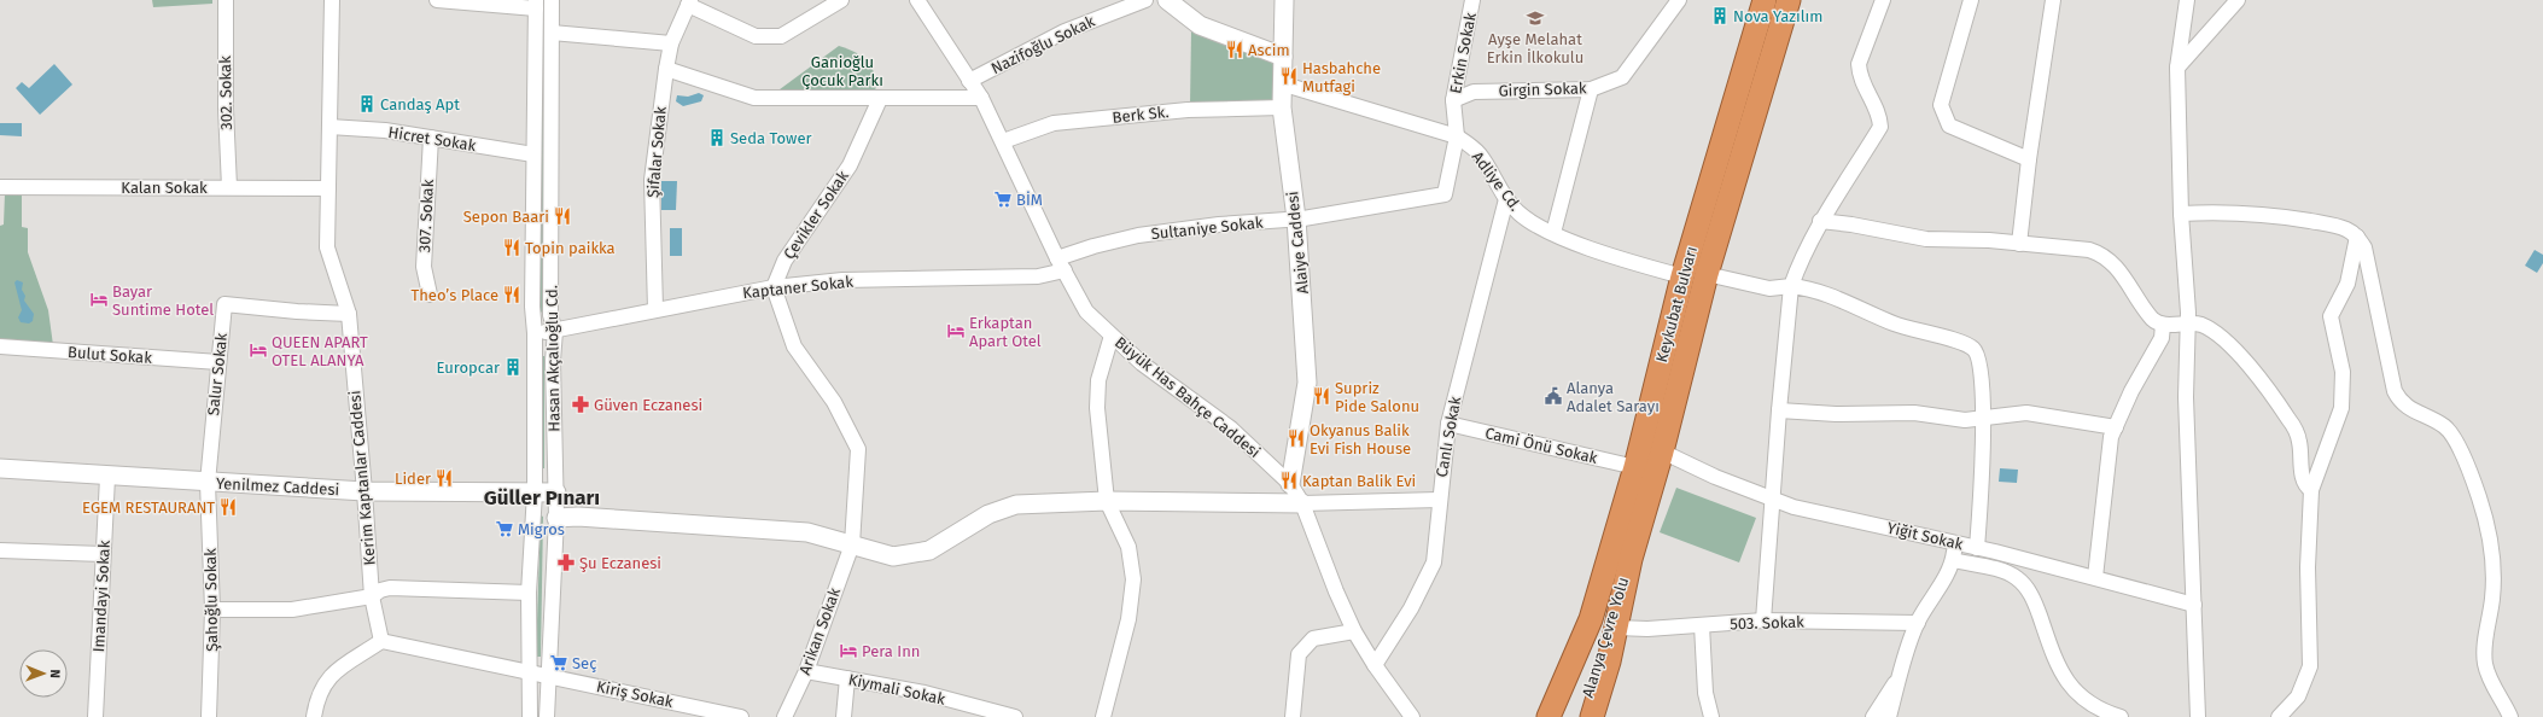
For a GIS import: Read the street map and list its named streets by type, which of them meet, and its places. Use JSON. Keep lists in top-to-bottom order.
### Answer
{
  "streets": {
    "highway": ["Keykubat Bulvarı", "Alanya Çevre Yolu"],
    "street": [
      "Nazifoğlu Sokak",
      "Erkin Sokak",
      "Girgin Sokak",
      "302. Sokak",
      "Berk Sk.",
      "Hicret Sokak",
      "Şifalar Sokak",
      "Adliye Cd.",
      "Kalan Sokak",
      "Çevikler Sokak",
      "307. Sokak",
      "Sultaniye Sokak",
      "Alaiye Caddesi",
      "Kaptaner Sokak",
      "Bulut Sokak",
      "Hasan Akçalıoğlu Cd.",
      "Salur Sokak",
      "Büyük Has Bahçe Caddesi",
      "Canlı Sokak",
      "Cami Önü Sokak",
      "Kerim Kaptanlar Caddesi",
      "Yenilmez Caddesi",
      "Yiğit Sokak",
      "Imandayi Sokak",
      "Şahoğlu Sokak",
      "503. Sokak",
      "Arikan Sokak",
      "Kiymali Sokak",
      "Kiriş Sokak"
    ]
  },
  "crossings": [
    ["Nazifoğlu Sokak", "Büyük Has Bahçe Caddesi"],
    ["Erkin Sokak", "Girgin Sokak"],
    ["Erkin Sokak", "Adliye Cd."],
    ["Erkin Sokak", "Sultaniye Sokak"],
    ["302. Sokak", "Kalan Sokak"],
    ["Berk Sk.", "Alaiye Caddesi"],
    ["Berk Sk.", "Büyük Has Bahçe Caddesi"],
    ["Hicret Sokak", "307. Sokak"],
    ["Hicret Sokak", "Hasan Akçalıoğlu Cd."],
    ["Hicret Sokak", "Kerim Kaptanlar Caddesi"],
    ["Şifalar Sokak", "Kaptaner Sokak"],
    ["Adliye Cd.", "Sultaniye Sokak"],
    ["Adliye Cd.", "Alaiye Caddesi"],
    ["Adliye Cd.", "Keykubat Bulvarı"],
    ["Adliye Cd.", "Canlı Sokak"],
    ["Kalan Sokak", "Kerim Kaptanlar Caddesi"],
    ["Çevikler Sokak", "Kaptaner Sokak"],
    ["Sultaniye Sokak", "Alaiye Caddesi"],
    ["Sultaniye Sokak", "Kaptaner Sokak"],
    ["Sultaniye Sokak", "Büyük Has Bahçe Caddesi"],
    ["Alaiye Caddesi", "Büyük Has Bahçe Caddesi"],
    ["Kaptaner Sokak", "Hasan Akçalıoğlu Cd."],
    ["Kaptaner Sokak", "Büyük Has Bahçe Caddesi"],
    ["Keykubat Bulvarı", "Cami Önü Sokak"],
    ["Keykubat Bulvarı", "Yiğit Sokak"],
    ["Keykubat Bulvarı", "Alanya Çevre Yolu"],
    ["Bulut Sokak", "Salur Sokak"],
    ["Hasan Akçalıoğlu Cd.", "Yenilmez Caddesi"],
    ["Hasan Akçalıoğlu Cd.", "Kiriş Sokak"],
    ["Salur Sokak", "Kerim Kaptanlar Caddesi"],
    ["Salur Sokak", "Yenilmez Caddesi"],
    ["Salur Sokak", "Şahoğlu Sokak"],
    ["Büyük Has Bahçe Caddesi", "Canlı Sokak"],
    ["Canlı Sokak", "Cami Önü Sokak"],
    ["Kerim Kaptanlar Caddesi", "Yenilmez Caddesi"],
    ["Kerim Kaptanlar Caddesi", "Kiriş Sokak"],
    ["Yenilmez Caddesi", "Imandayi Sokak"],
    ["Yenilmez Caddesi", "Şahoğlu Sokak"],
    ["Arikan Sokak", "Kiymali Sokak"]
  ],
  "districts": ["Güller Pınarı"],
  "parks": ["Ganioğlu Çocuk Parkı"],
  "places": {
    "building": [
      "Nova Yazılım",
      "Candaş Apt",
      "Seda Tower",
      "Europcar"
    ],
    "school or university": ["Ayşe Melahat Erkin İlkokulu"],
    "restaurant": [
      "Ascim",
      "Hasbahche Mutfagi",
      "Sepon Baari",
      "Topin paikka",
      "Theo’s Place",
      "Supriz Pide Salonu",
      "Okyanus Balik Evi Fish House",
      "Lider",
      "Kaptan Balik Evi",
      "EGEM RESTAURANT"
    ],
    "supermarket": ["BİM", "Migros", "Seç"],
    "hotel": [
      "Bayar Suntime Hotel",
      "Erkaptan Apart Otel",
      "QUEEN APART OTEL ALANYA",
      "Pera Inn"
    ],
    "public building": ["Alanya Adalet Sarayı"],
    "pharmacy": ["Güven Eczanesi", "Şu Eczanesi"]
  },
  "north": "right"
}
